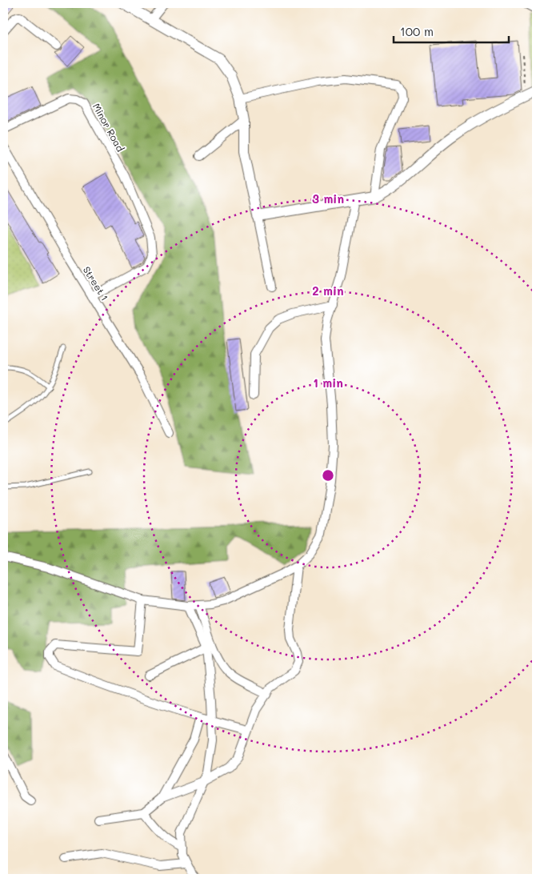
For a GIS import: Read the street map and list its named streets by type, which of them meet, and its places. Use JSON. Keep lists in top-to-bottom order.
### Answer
{
  "streets": {
    "street": ["Minor Road", "Street 1"]
  },
  "crossings": [
    ["Minor Road", "Street 1"]
  ],
  "scale_bar": "100 m",
  "rings": ["3 min", "2 min", "1 min"]
}
